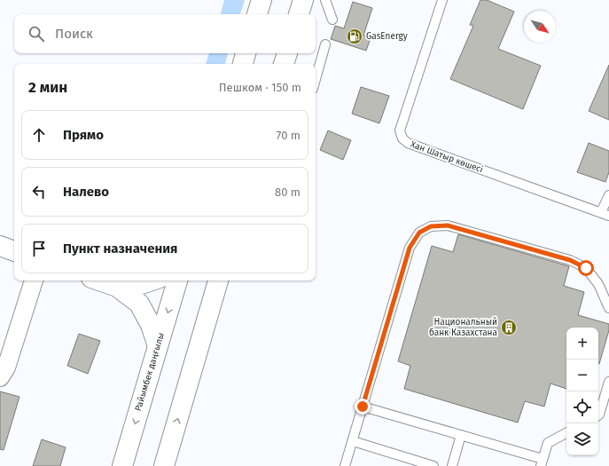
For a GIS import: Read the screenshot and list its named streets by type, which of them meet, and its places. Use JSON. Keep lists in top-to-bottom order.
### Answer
{
  "streets": {
    "main road": ["Райымбек даңғылы"],
    "lane": ["Хан Шатыр көшесі"]
  },
  "places": {
    "fuel station": ["GasEnergy"],
    "building": ["Национальный банк Казахстана"]
  },
  "north": "bottom right",
  "page": {
    "search": "Поиск",
    "heading": ["2 мин", "Пешком · 150 m"],
    "list": [
      ["Прямо", "70 m"],
      ["Налево", "80 m"],
      "Пункт назначения"
    ],
    "map_buttons": ["+", "−"]
  }
}
